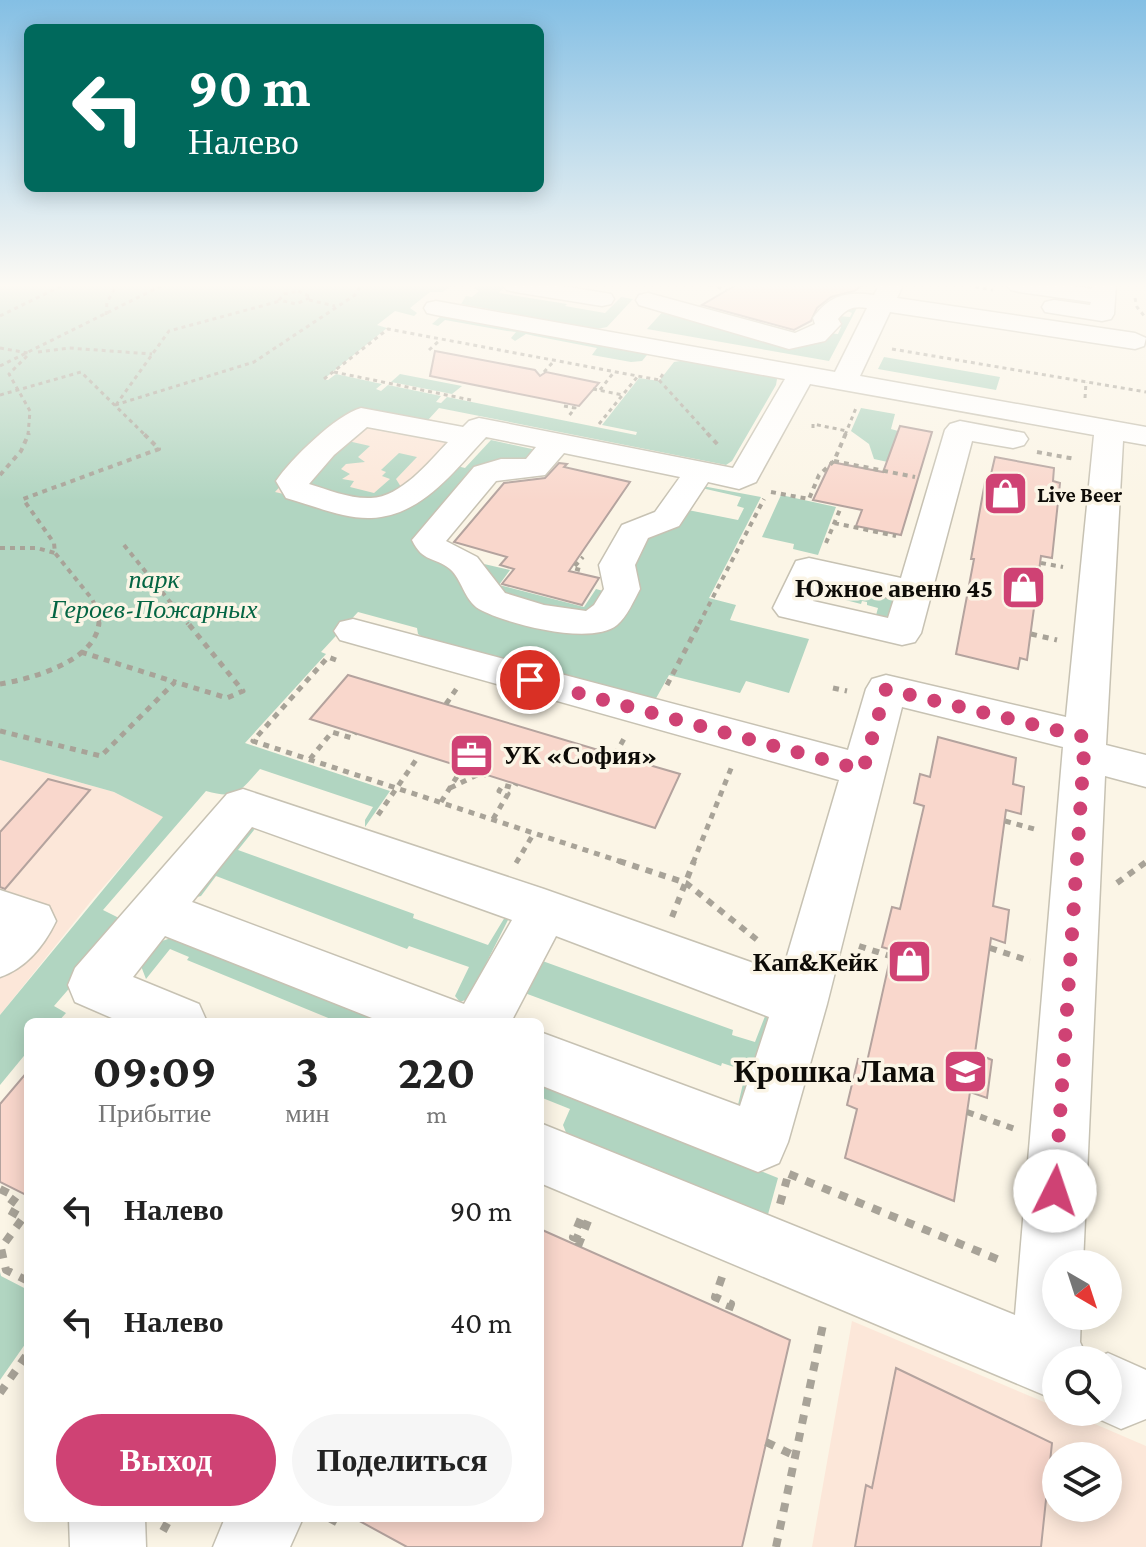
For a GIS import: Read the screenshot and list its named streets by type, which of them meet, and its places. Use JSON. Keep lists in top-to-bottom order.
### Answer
{
  "parks": ["парк Героев-Пожарных"],
  "places": {
    "shop": ["Live Beer", "Южное авеню 45", "Кап&Кейк"],
    "office": ["УК «София»"],
    "school or university": ["Крошка Лама"]
  },
  "north": "bottom right",
  "page": {
    "turn": ["90 m", "Налево"],
    "eta": [
      "09:09",
      "Прибытие",
      "3",
      "мин",
      "220",
      "m"
    ],
    "list": [
      {
        "name": "Налево",
        "value": "90 m"
      },
      {
        "name": "Налево",
        "value": "40 m"
      }
    ],
    "buttons": ["Выход", "Поделиться"]
  }
}
